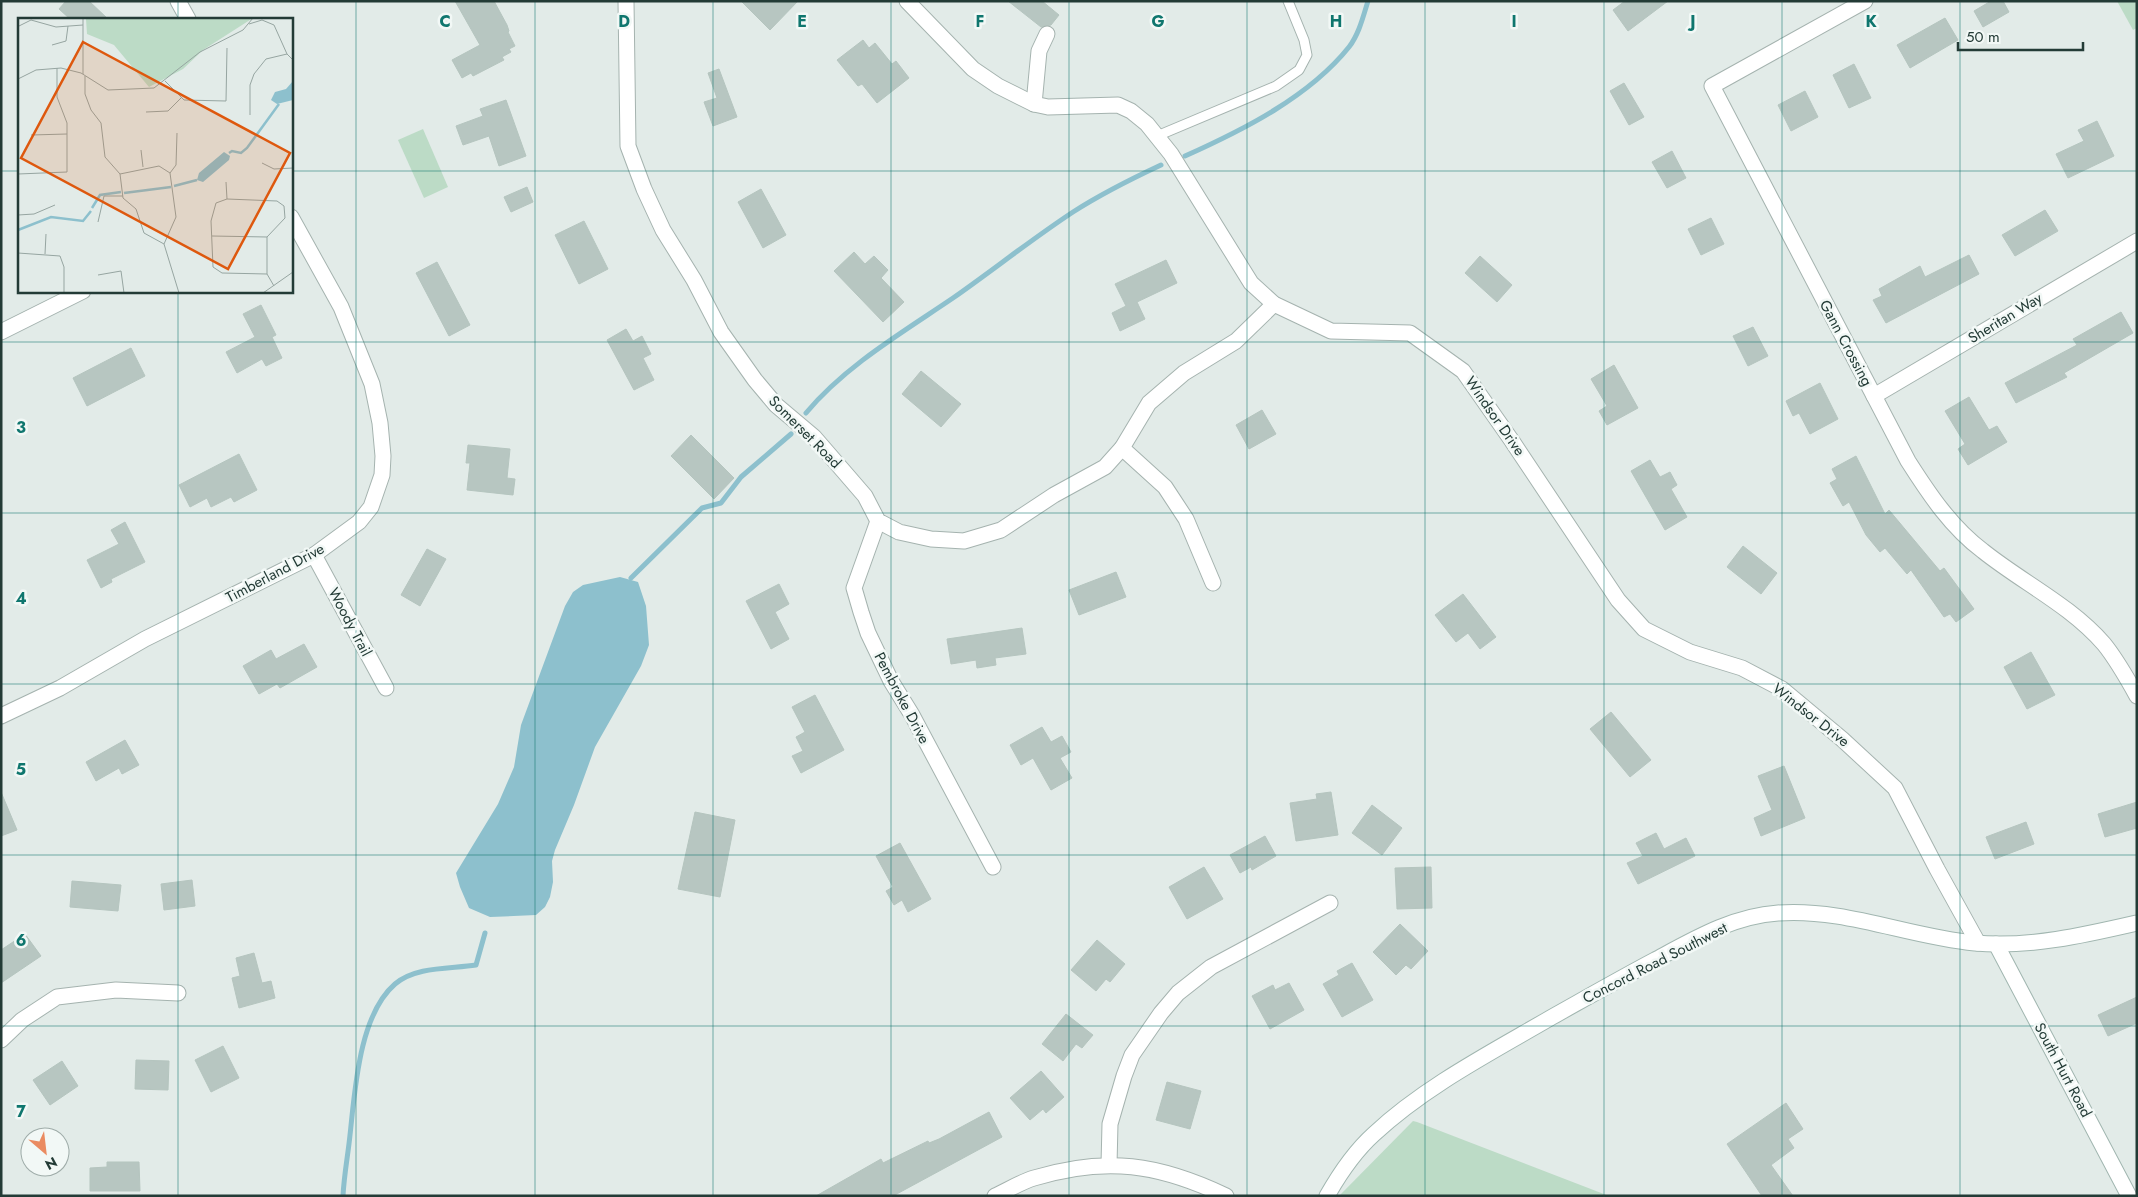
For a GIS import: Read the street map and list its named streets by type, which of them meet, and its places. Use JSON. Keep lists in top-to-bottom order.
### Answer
{
  "streets": {
    "street": [
      "Sheritan Way",
      "Gann Crossing",
      "Windsor Drive",
      "Somerset Road",
      "Timberland Drive",
      "Woody Trail",
      "Pembroke Drive",
      "Concord Road Southwest",
      "South Hurt Road"
    ]
  },
  "crossings": [
    ["Sheritan Way", "Gann Crossing"],
    ["Windsor Drive", "Concord Road Southwest"],
    ["Somerset Road", "Pembroke Drive"],
    ["Timberland Drive", "Woody Trail"],
    ["Concord Road Southwest", "South Hurt Road"]
  ],
  "scale_bar": "50 m",
  "north": "bottom right",
  "grid": {
    "columns": [
      "C",
      "D",
      "E",
      "F",
      "G",
      "H",
      "I",
      "J",
      "K"
    ],
    "rows": [
      "3",
      "4",
      "5",
      "6",
      "7"
    ]
  }
}
